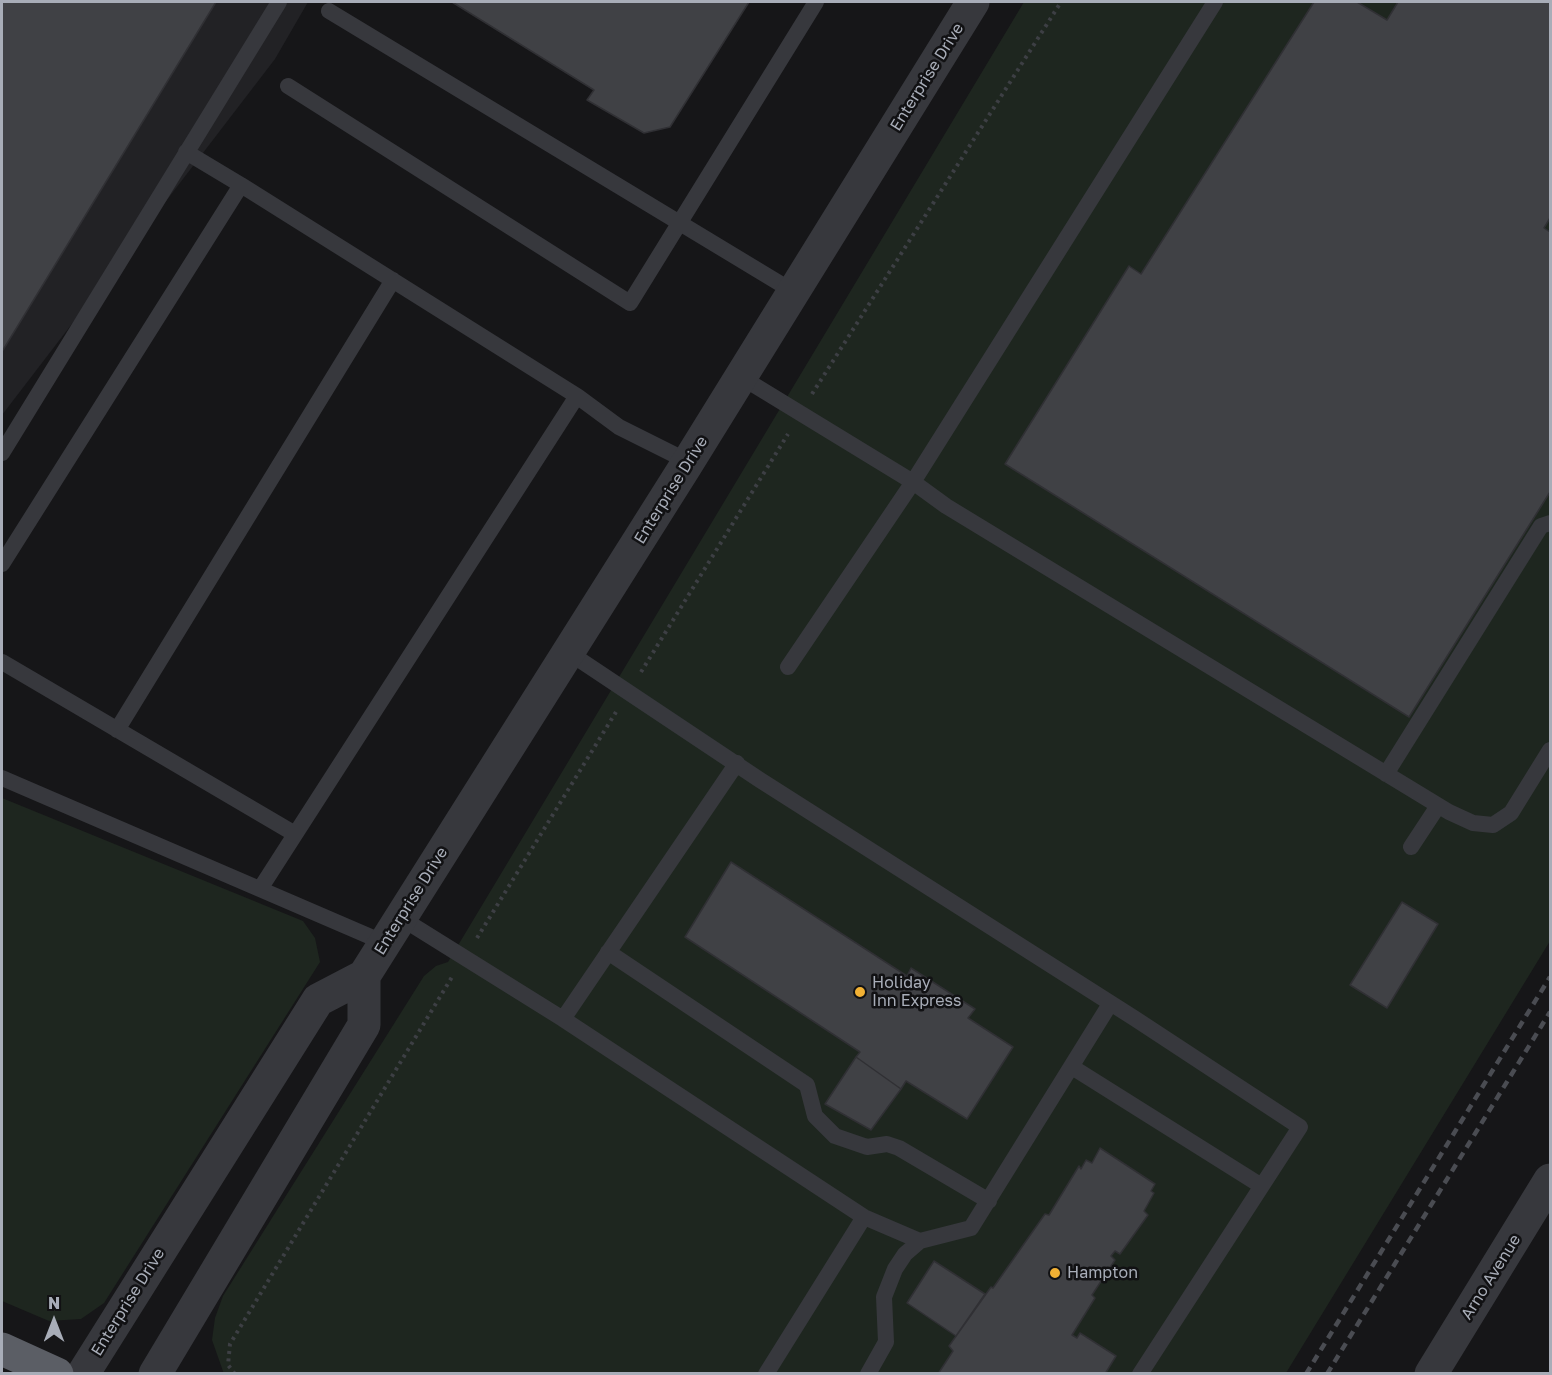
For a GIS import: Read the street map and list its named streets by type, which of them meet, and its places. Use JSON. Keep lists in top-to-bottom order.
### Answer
{
  "streets": {
    "street": ["Enterprise Drive", "Arno Avenue"]
  },
  "places": ["Holiday Inn Express", "Hampton"],
  "north": "top"
}
